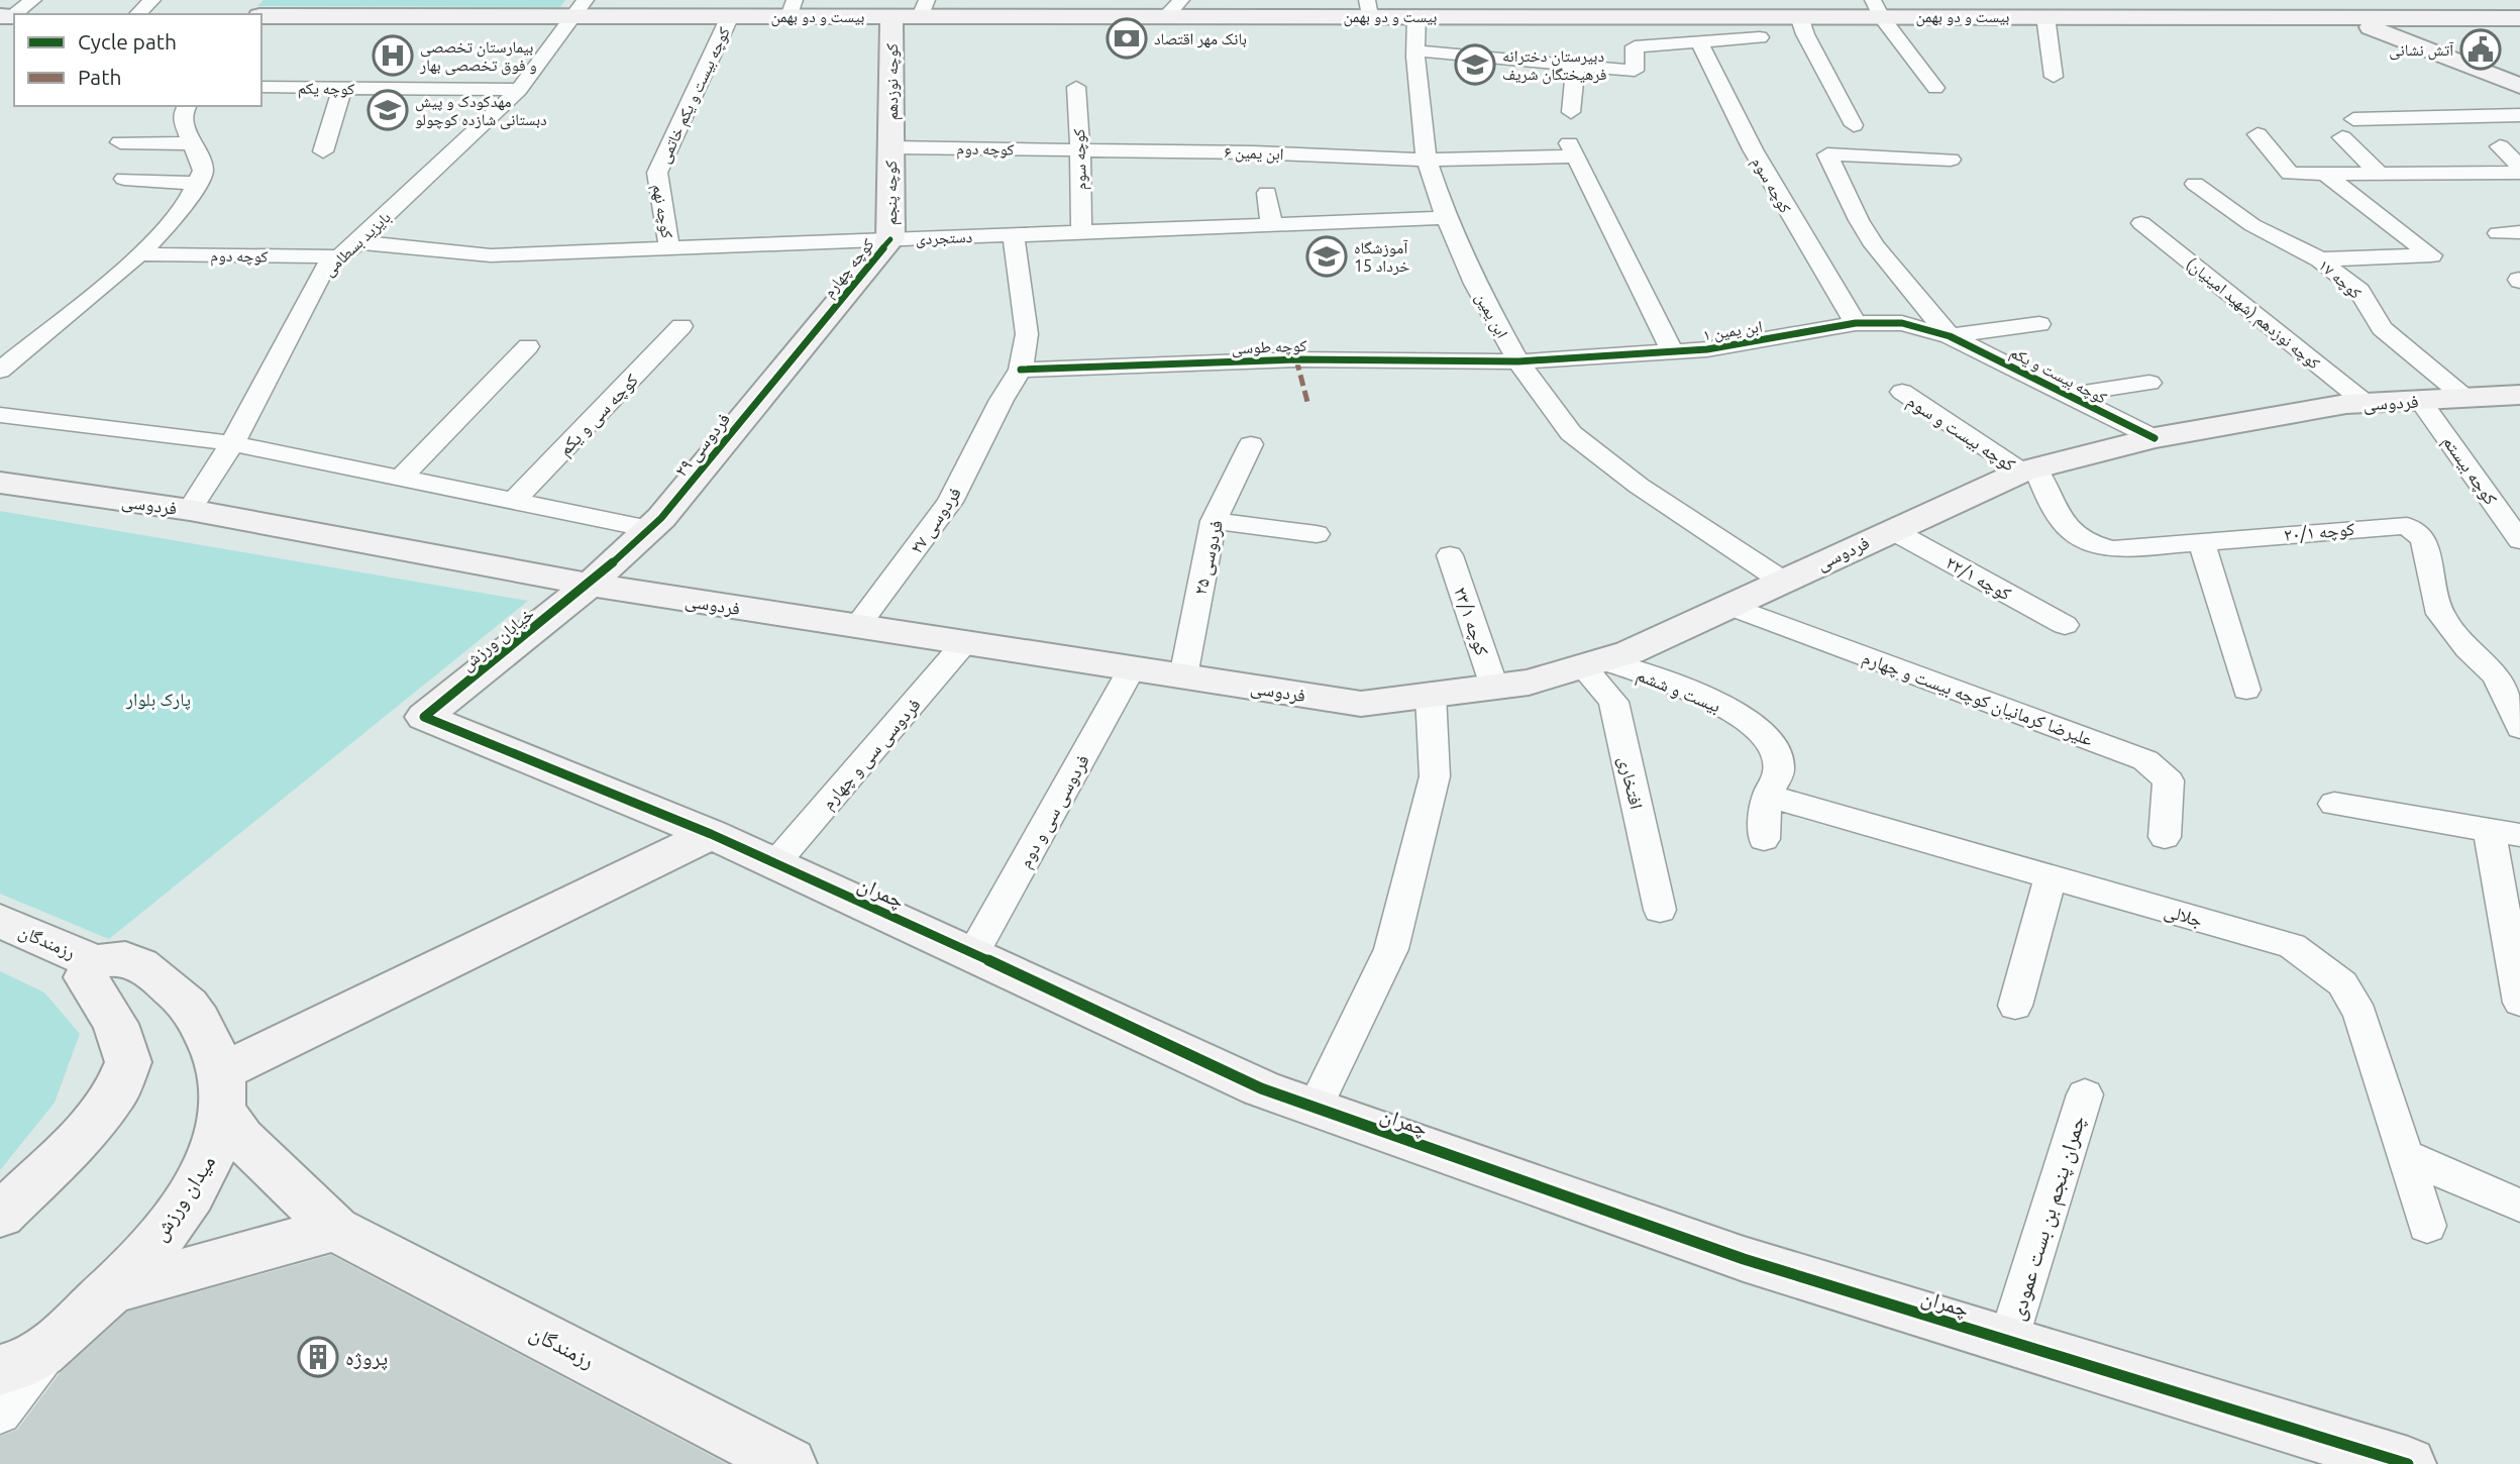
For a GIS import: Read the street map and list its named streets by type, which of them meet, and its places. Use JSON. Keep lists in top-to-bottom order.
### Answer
{
  "streets": {
    "main road": [
      "بیست و دو بهمن",
      "کوچه نوزدهم",
      "کوچه پنجم",
      "کوچه چهارم",
      "فردوسی",
      "فردوسی ۲۹",
      "خیابان ورزش",
      "چمران",
      "رزمندگان",
      "میدان ورزش"
    ],
    "street": [
      "کوچه یکم",
      "کوچه بیست و یکم خاتمی",
      "کوچه دوم",
      "ابن یمین ۶",
      "کوچه سوم",
      "کوچه نهم",
      "دستجردی",
      "بایزید بسطامی",
      "۱۷ کوچه",
      "کوچه نوزدهم (شهید امینیان)",
      "ابن یمین",
      "ابن یمین ۱",
      "کوچه طوسی",
      "کوچه بیست و یکم",
      "کوچه سی و یکم",
      "کوچه بیست و سوم",
      "کوچه بیستم",
      "فردوسی ۲۷",
      "کوچه ۲۰/۱",
      "فردوسی ۲۵",
      "کوچه ۲۲/۱",
      "کوچه ۲۳/۱",
      "بیست و ششم",
      "علیرضا کرمانیان کوچه بیست و چهارم",
      "فردوسی سی و چهارم",
      "افتخاری",
      "فردوسی سی و دوم",
      "جلالی",
      "چمران پنجم بن بست عمودی"
    ]
  },
  "crossings": [
    ["بیست و دو بهمن", "کوچه نوزدهم"],
    ["بیست و دو بهمن", "کوچه بیست و یکم خاتمی"],
    ["بیست و دو بهمن", "بایزید بسطامی"],
    ["بیست و دو بهمن", "ابن یمین"],
    ["کوچه نوزدهم", "کوچه دوم"],
    ["کوچه نوزدهم", "کوچه پنجم"],
    ["کوچه یکم", "بایزید بسطامی"],
    ["کوچه بیست و یکم خاتمی", "کوچه نهم"],
    ["کوچه دوم", "ابن یمین ۶"],
    ["کوچه دوم", "کوچه سوم"],
    ["کوچه دوم", "کوچه پنجم"],
    ["کوچه دوم", "بایزید بسطامی"],
    ["ابن یمین ۶", "کوچه سوم"],
    ["ابن یمین ۶", "ابن یمین"],
    ["ابن یمین ۶", "ابن یمین ۱"],
    ["کوچه سوم", "دستجردی"],
    ["کوچه سوم", "ابن یمین ۱"],
    ["کوچه پنجم", "دستجردی"],
    ["کوچه پنجم", "کوچه چهارم"],
    ["کوچه نهم", "دستجردی"],
    ["دستجردی", "بایزید بسطامی"],
    ["دستجردی", "کوچه چهارم"],
    ["دستجردی", "ابن یمین"],
    ["بایزید بسطامی", "فردوسی"],
    ["کوچه چهارم", "فردوسی ۲۹"],
    ["۱۷ کوچه", "فردوسی"],
    ["کوچه نوزدهم (شهید امینیان)", "فردوسی"],
    ["ابن یمین", "ابن یمین ۱"],
    ["ابن یمین", "کوچه طوسی"],
    ["ابن یمین", "فردوسی"],
    ["ابن یمین ۱", "کوچه طوسی"],
    ["ابن یمین ۱", "کوچه بیست و یکم"],
    ["کوچه طوسی", "فردوسی ۲۷"],
    ["کوچه بیست و یکم", "فردوسی"],
    ["فردوسی", "کوچه بیست و سوم"],
    ["فردوسی", "فردوسی ۲۹"],
    ["فردوسی", "کوچه بیستم"],
    ["فردوسی", "فردوسی ۲۷"],
    ["فردوسی", "کوچه ۲۰/۱"],
    ["فردوسی", "فردوسی ۲۵"],
    ["فردوسی", "کوچه ۲۲/۱"],
    ["فردوسی", "کوچه ۲۳/۱"],
    ["فردوسی", "خیابان ورزش"],
    ["فردوسی", "بیست و ششم"],
    ["فردوسی", "علیرضا کرمانیان کوچه بیست و چهارم"],
    ["فردوسی", "فردوسی سی و چهارم"],
    ["فردوسی", "افتخاری"],
    ["فردوسی", "فردوسی سی و دوم"],
    ["کوچه بیست و سوم", "کوچه ۲۰/۱"],
    ["فردوسی ۲۹", "خیابان ورزش"],
    ["خیابان ورزش", "چمران"],
    ["بیست و ششم", "افتخاری"],
    ["بیست و ششم", "جلالی"],
    ["فردوسی سی و چهارم", "چمران"],
    ["فردوسی سی و دوم", "چمران"],
    ["چمران", "چمران پنجم بن بست عمودی"],
    ["رزمندگان", "میدان ورزش"]
  ],
  "parks": ["پارک بلوار"],
  "places": {
    "bank": ["بانک مهر اقتصاد"],
    "public building": ["آتش نشانی"],
    "hospital": ["بیمارستان تخصصی و فوق تخصصی بهار"],
    "school or university": ["دبیرستان دخترانه فرهیختگان شریف", "مهدکودک و پیش دبستانی شازده کوچولو", "آموزشگاه 15 خرداد"],
    "building": ["پروژه"]
  },
  "legend": ["Cycle path", "Path"]
}
